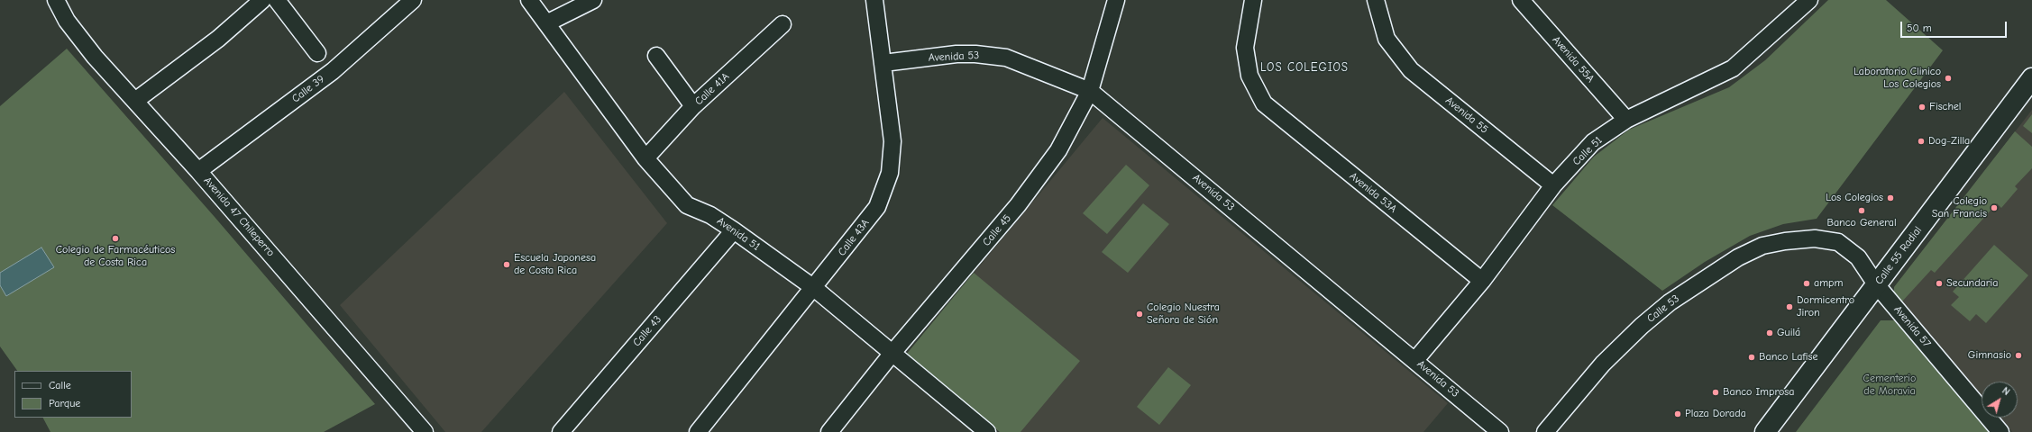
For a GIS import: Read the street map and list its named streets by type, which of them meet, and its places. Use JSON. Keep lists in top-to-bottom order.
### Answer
{
  "streets": {
    "main road": ["Calle 55 Radial"],
    "street": [
      "Avenida 53",
      "Avenida 55A",
      "Calle 39",
      "Calle 41A",
      "Avenida 55",
      "Calle 51",
      "Avenida 53A",
      "Avenida 47 Chileperro",
      "Calle 45",
      "Avenida 51",
      "Calle 43A",
      "Calle 53",
      "Avenida 57",
      "Calle 43"
    ]
  },
  "crossings": [
    ["Avenida 53", "Calle 51"],
    ["Avenida 53", "Calle 45"],
    ["Avenida 53", "Calle 43A"],
    ["Avenida 55A", "Calle 51"],
    ["Calle 39", "Avenida 47 Chileperro"],
    ["Calle 41A", "Avenida 51"],
    ["Avenida 55", "Calle 51"],
    ["Calle 51", "Avenida 53A"],
    ["Calle 45", "Avenida 51"],
    ["Avenida 51", "Calle 43A"],
    ["Avenida 51", "Calle 43"],
    ["Calle 55 Radial", "Avenida 57"],
    ["Calle 53", "Avenida 57"]
  ],
  "districts": ["LOS COLEGIOS"],
  "parks": ["Cementerio de Moravia"],
  "places": [
    "Laboratorio Clinico Los Colegios",
    "Fischel",
    "Dog-Zilla",
    "Los Colegios",
    "Colegio San Francis",
    "Banco General",
    "Colegio de Farmacéuticos de Costa Rica",
    "Escuela Japonesa de Costa Rica",
    "ampm",
    "Secundaria",
    "Dormicentro Jiron",
    "Colegio Nuestra Señora de Sión",
    "Guilá",
    "Gimnasio",
    "Banco Lafise",
    "Banco Improsa",
    "Plaza Dorada"
  ],
  "legend": ["Calle", "Parque"],
  "scale_bar": "50 m",
  "north": "top right"
}
